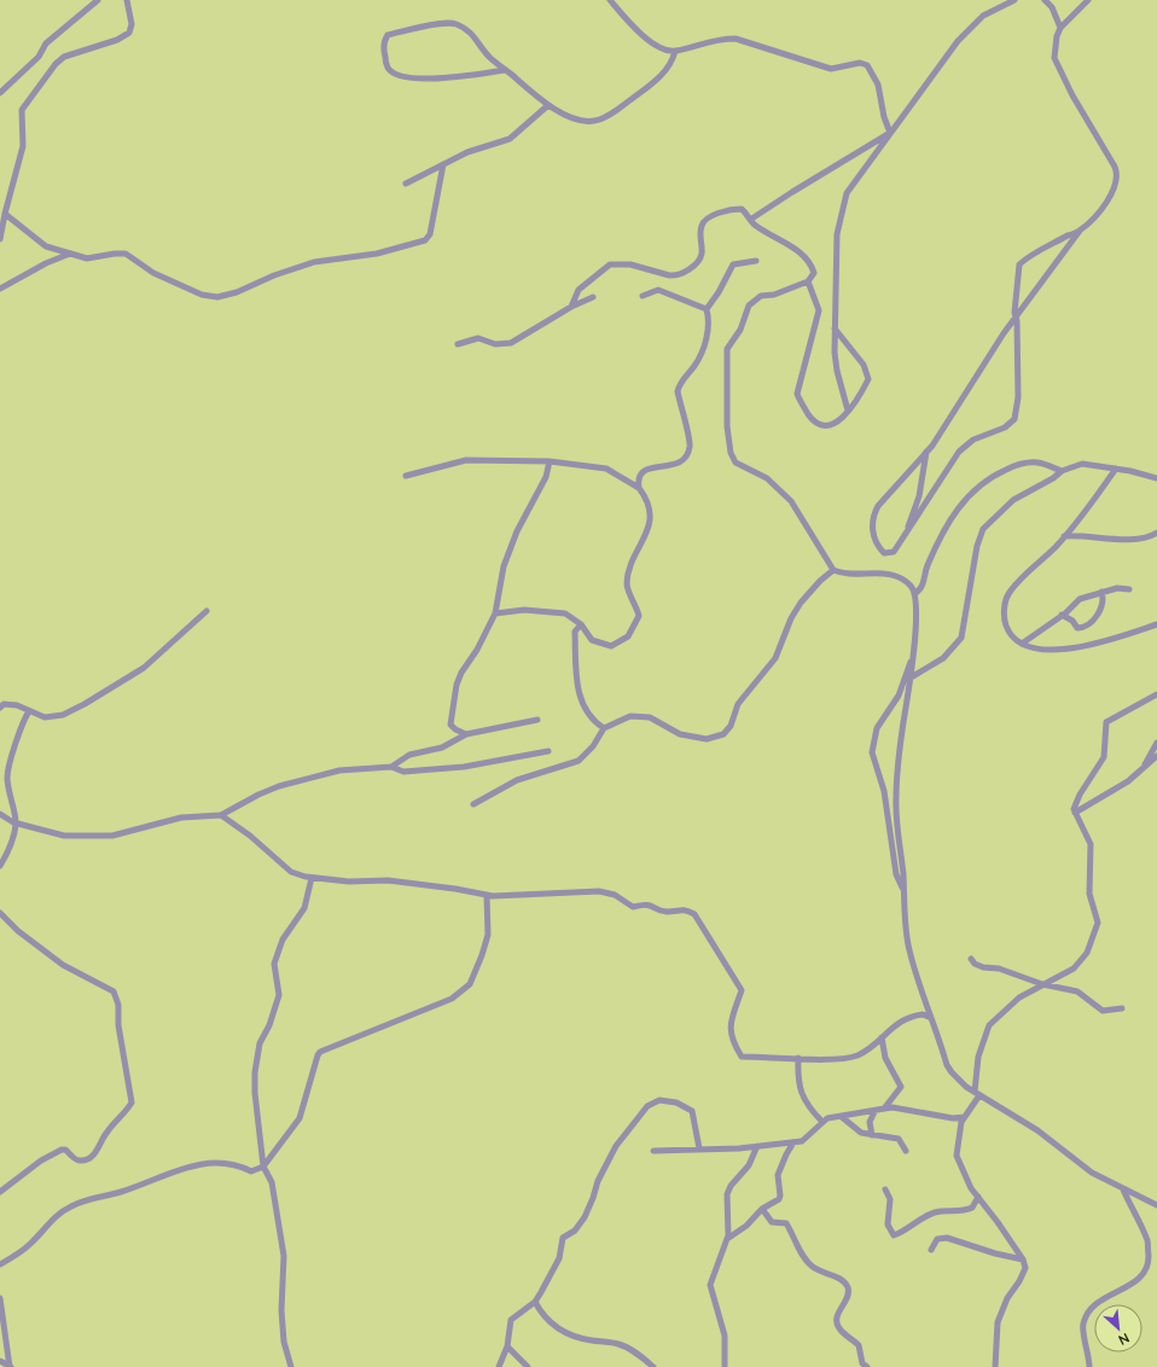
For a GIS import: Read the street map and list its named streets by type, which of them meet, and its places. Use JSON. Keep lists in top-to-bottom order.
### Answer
{
  "north": "bottom right"
}
